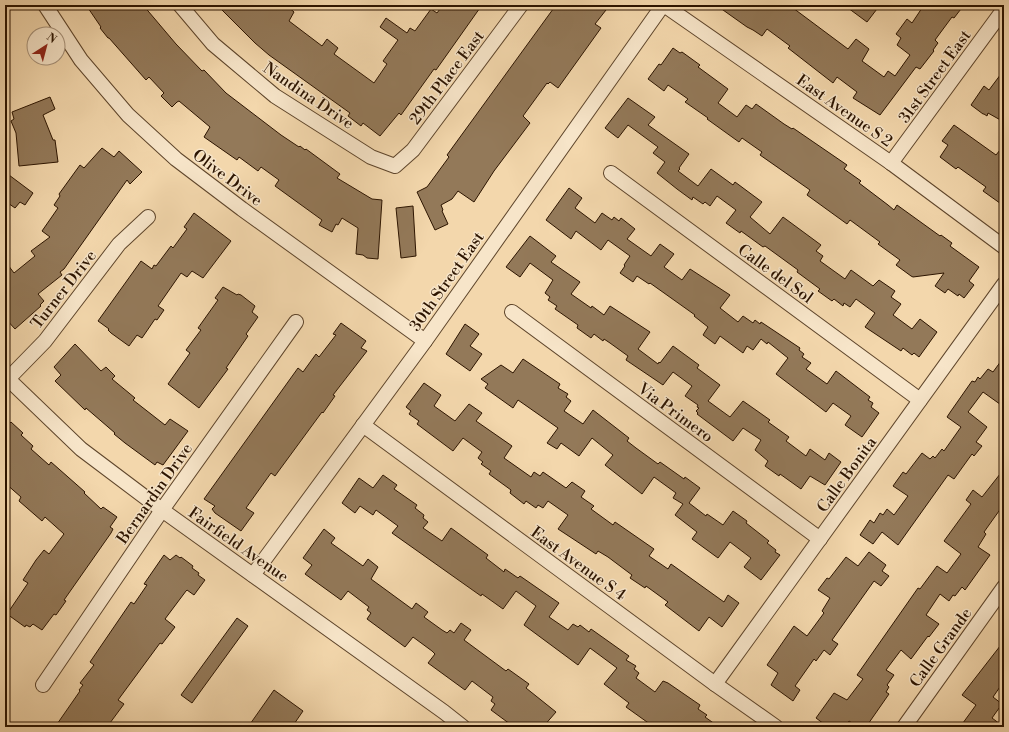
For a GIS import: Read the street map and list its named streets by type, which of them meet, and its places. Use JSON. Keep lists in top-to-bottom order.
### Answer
{
  "streets": {
    "street": [
      "31st Street East",
      "29th Place East",
      "Nandina Drive",
      "East Avenue S 2",
      "Olive Drive",
      "Calle del Sol",
      "30th Street East",
      "Turner Drive",
      "Via Primero",
      "Calle Bonita",
      "Bernardin Drive",
      "Fairfield Avenue",
      "East Avenue S 4",
      "Calle Grande"
    ]
  },
  "crossings": [
    ["31st Street East", "East Avenue S 2"],
    ["29th Place East", "Nandina Drive"],
    ["East Avenue S 2", "30th Street East"],
    ["Olive Drive", "30th Street East"],
    ["Calle del Sol", "Calle Bonita"],
    ["30th Street East", "Fairfield Avenue"],
    ["30th Street East", "East Avenue S 4"],
    ["Turner Drive", "Fairfield Avenue"],
    ["Via Primero", "Calle Bonita"],
    ["Calle Bonita", "East Avenue S 4"],
    ["Bernardin Drive", "Fairfield Avenue"]
  ],
  "north": "top right"
}
